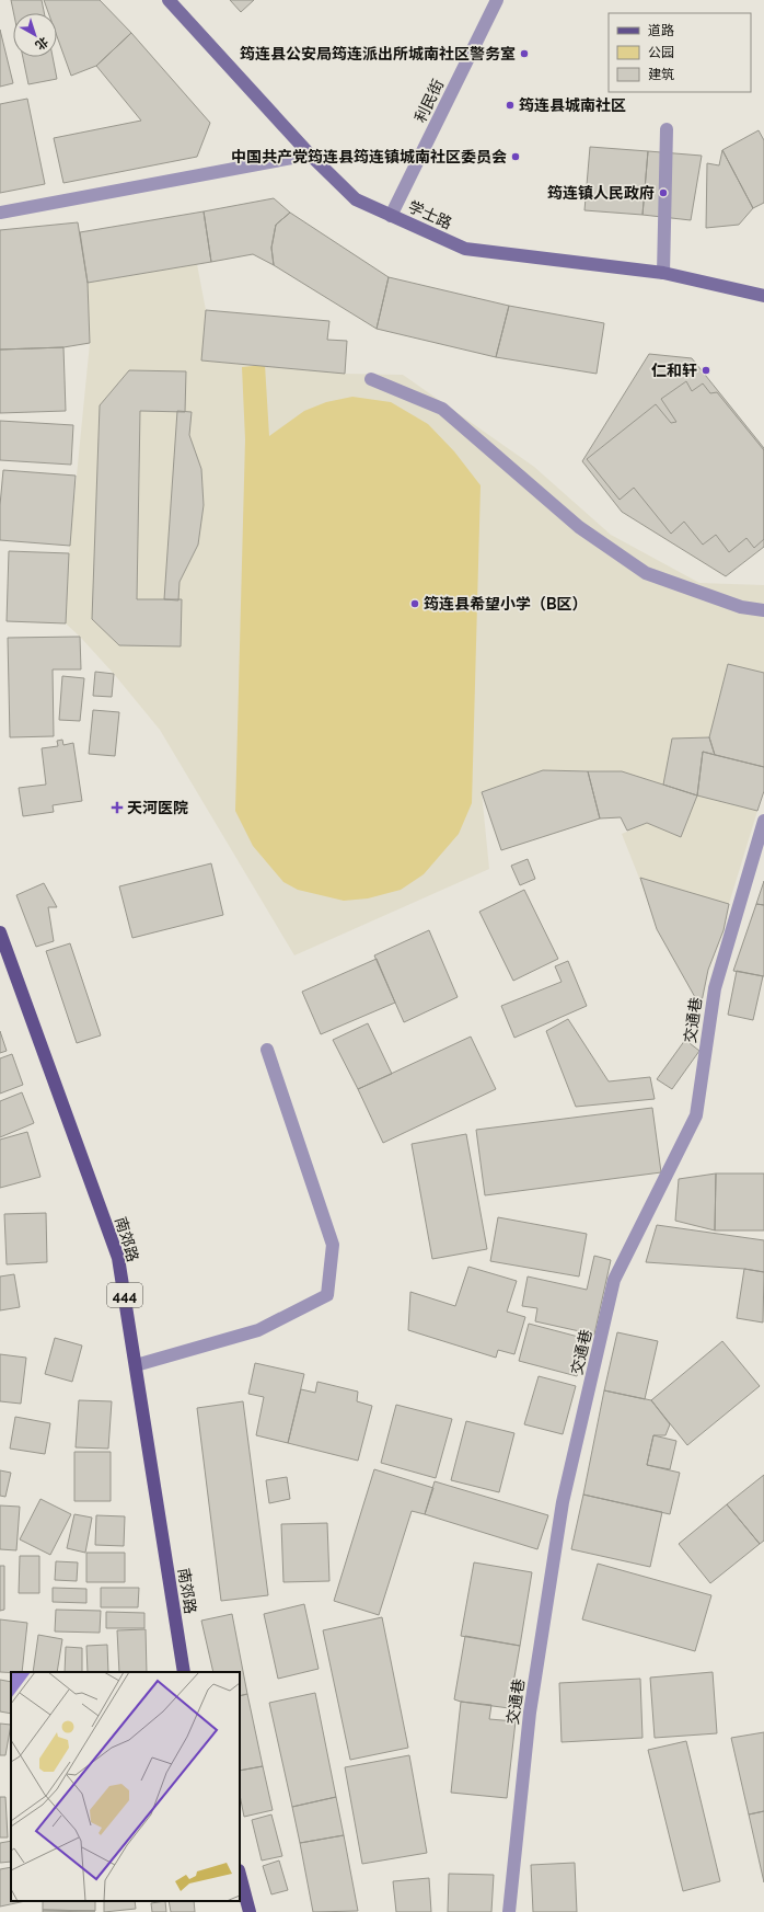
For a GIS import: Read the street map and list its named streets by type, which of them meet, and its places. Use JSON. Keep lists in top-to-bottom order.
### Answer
{
  "streets": {
    "main road": ["学士路", "南郊路", "444"],
    "street": ["利民街", "交通巷"]
  },
  "crossings": [
    ["利民街", "学士路"]
  ],
  "places": {
    "other": [
      "筠连县公安局筠连派出所城南社区警务室",
      "筠连县城南社区",
      "中国共产党筠连县筠连镇城南社区委员会",
      "筠连镇人民政府",
      "仁和轩",
      "筠连县希望小学（B区）"
    ],
    "health": ["天河医院"]
  },
  "legend": ["道路", "公园", "建筑"],
  "north": "bottom right"
}
